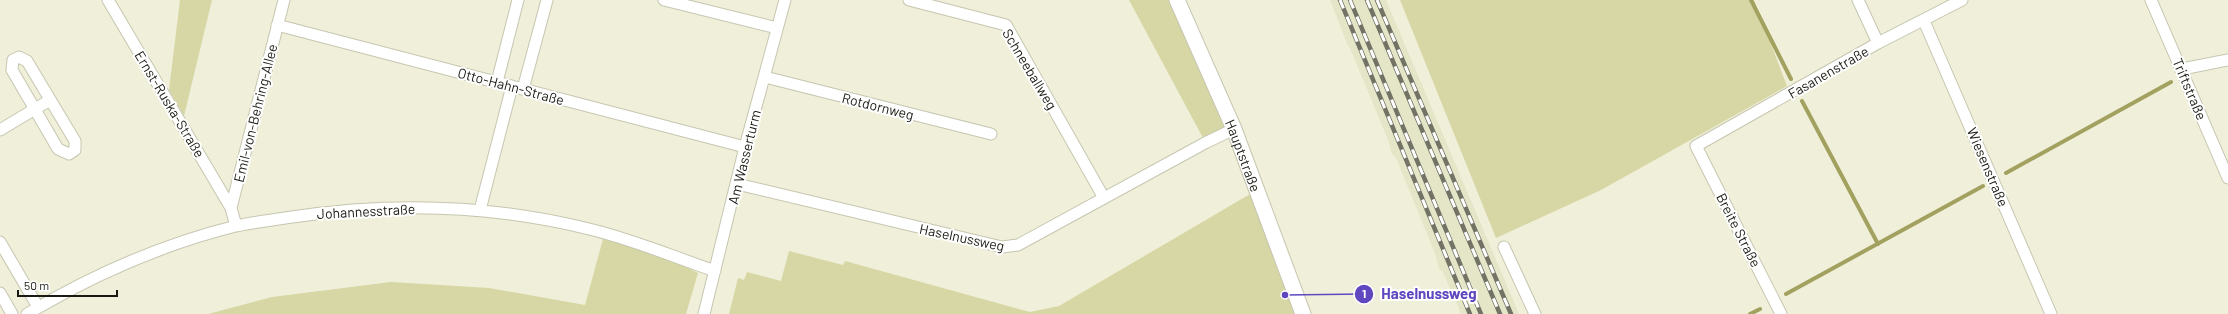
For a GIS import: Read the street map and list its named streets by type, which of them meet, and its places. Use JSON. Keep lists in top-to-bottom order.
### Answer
{
  "streets": {
    "street": [
      "Schneeballweg",
      "Fasanenstraße",
      "Otto-Hahn-Straße",
      "Triftstraße",
      "Ernst-Ruska-Straße",
      "Rotdornweg",
      "Emil-von-Behring-Allee",
      "Hauptstraße",
      "Am Wasserturm",
      "Wiesenstraße",
      "Johannesstraße",
      "Breite Straße",
      "Haselnussweg"
    ]
  },
  "crossings": [
    ["Schneeballweg", "Haselnussweg"],
    ["Fasanenstraße", "Wiesenstraße"],
    ["Fasanenstraße", "Breite Straße"],
    ["Otto-Hahn-Straße", "Emil-von-Behring-Allee"],
    ["Otto-Hahn-Straße", "Am Wasserturm"],
    ["Ernst-Ruska-Straße", "Emil-von-Behring-Allee"],
    ["Rotdornweg", "Am Wasserturm"],
    ["Emil-von-Behring-Allee", "Johannesstraße"],
    ["Hauptstraße", "Haselnussweg"],
    ["Am Wasserturm", "Johannesstraße"],
    ["Am Wasserturm", "Haselnussweg"]
  ],
  "places": ["Haselnussweg"],
  "scale_bar": "50 m"
}
